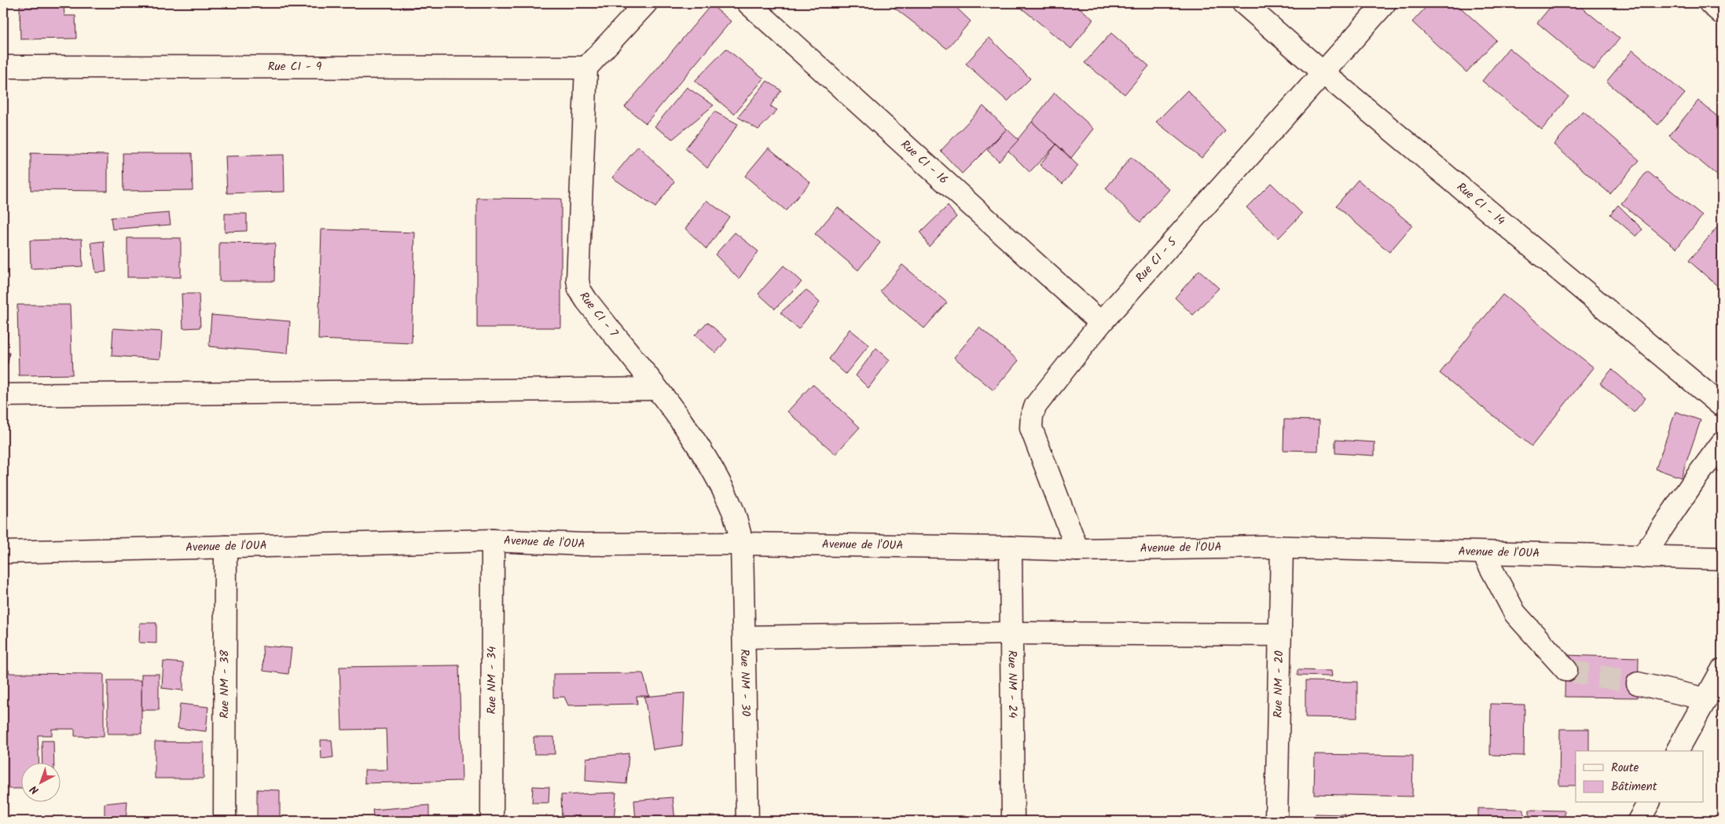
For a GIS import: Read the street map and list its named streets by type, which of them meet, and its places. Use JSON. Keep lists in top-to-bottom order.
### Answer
{
  "streets": {
    "street": [
      "Rue CI - 9",
      "Rue CI - 16",
      "Rue CI - 14",
      "Rue CI - 5",
      "Rue CI - 7",
      "Avenue de l'OUA",
      "Rue NM - 34",
      "Rue NM - 30",
      "Rue NM - 38",
      "Rue NM - 24",
      "Rue NM - 20"
    ]
  },
  "crossings": [
    ["Rue CI - 9", "Rue CI - 7"],
    ["Rue CI - 16", "Rue CI - 5"],
    ["Rue CI - 14", "Rue CI - 5"],
    ["Rue CI - 5", "Avenue de l'OUA"],
    ["Rue CI - 7", "Avenue de l'OUA"],
    ["Rue CI - 7", "Rue NM - 30"],
    ["Avenue de l'OUA", "Rue NM - 34"],
    ["Avenue de l'OUA", "Rue NM - 30"],
    ["Avenue de l'OUA", "Rue NM - 38"],
    ["Avenue de l'OUA", "Rue NM - 24"],
    ["Avenue de l'OUA", "Rue NM - 20"]
  ],
  "legend": ["Route", "Bâtiment"],
  "north": "bottom left"
}
